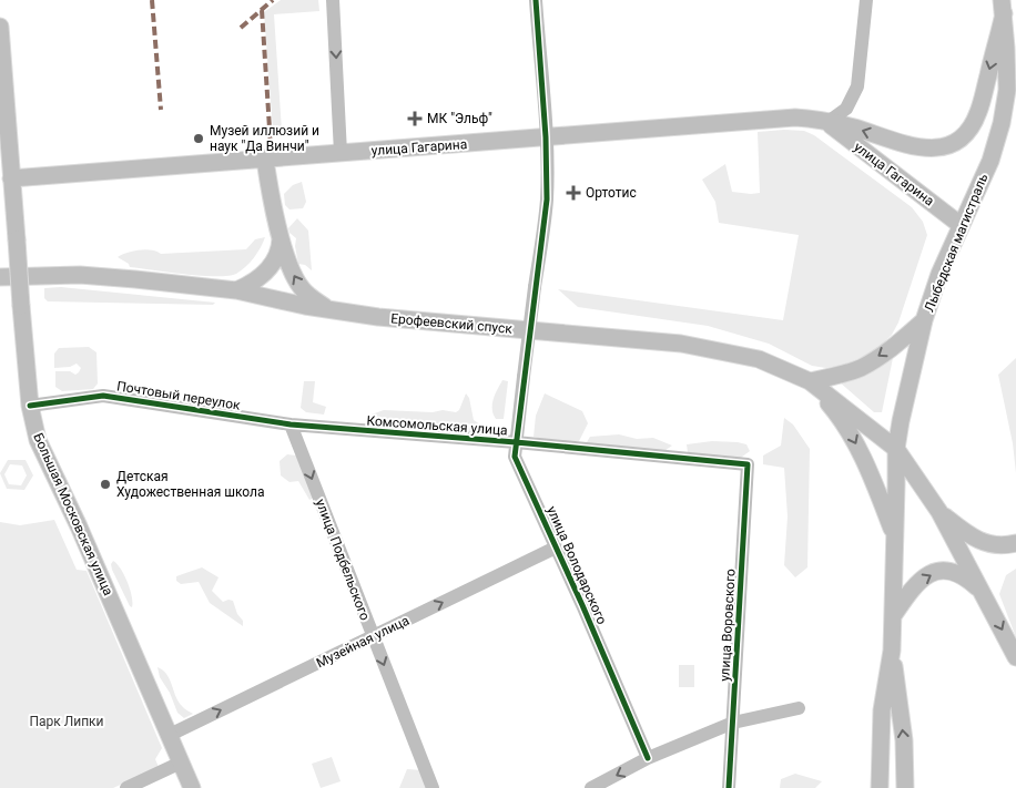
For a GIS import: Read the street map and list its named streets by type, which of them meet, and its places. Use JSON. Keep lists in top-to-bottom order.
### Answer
{
  "streets": {
    "main road": [
      "улица Гагарина",
      "Лыбедская магистраль",
      "Ерофеевский спуск",
      "Большая Московская улица"
    ],
    "street": [
      "Почтовый переулок",
      "Комсомольская улица",
      "улица Подбельского",
      "улица Володарского",
      "улица Воровского",
      "Музейная улица"
    ]
  },
  "crossings": [
    ["улица Гагарина", "Лыбедская магистраль"],
    ["улица Гагарина", "Большая Московская улица"],
    ["улица Гагарина", "улица Володарского"],
    ["Лыбедская магистраль", "Ерофеевский спуск"],
    ["Почтовый переулок", "Комсомольская улица"],
    ["Почтовый переулок", "Большая Московская улица"],
    ["Почтовый переулок", "улица Подбельского"],
    ["Комсомольская улица", "улица Подбельского"],
    ["Комсомольская улица", "улица Володарского"],
    ["Комсомольская улица", "улица Воровского"],
    ["Большая Московская улица", "Музейная улица"],
    ["улица Подбельского", "Музейная улица"],
    ["улица Володарского", "Музейная улица"]
  ],
  "one_way": ["улица Подбельского", "Музейная улица"],
  "parks": ["Парк Липки"],
  "places": {
    "health": ["МК \"Эльф\"", "Ортотис"],
    "other": ["Музей иллюзий и наук \"Да Винчи\"", "Детская Художественная школа"]
  }
}
